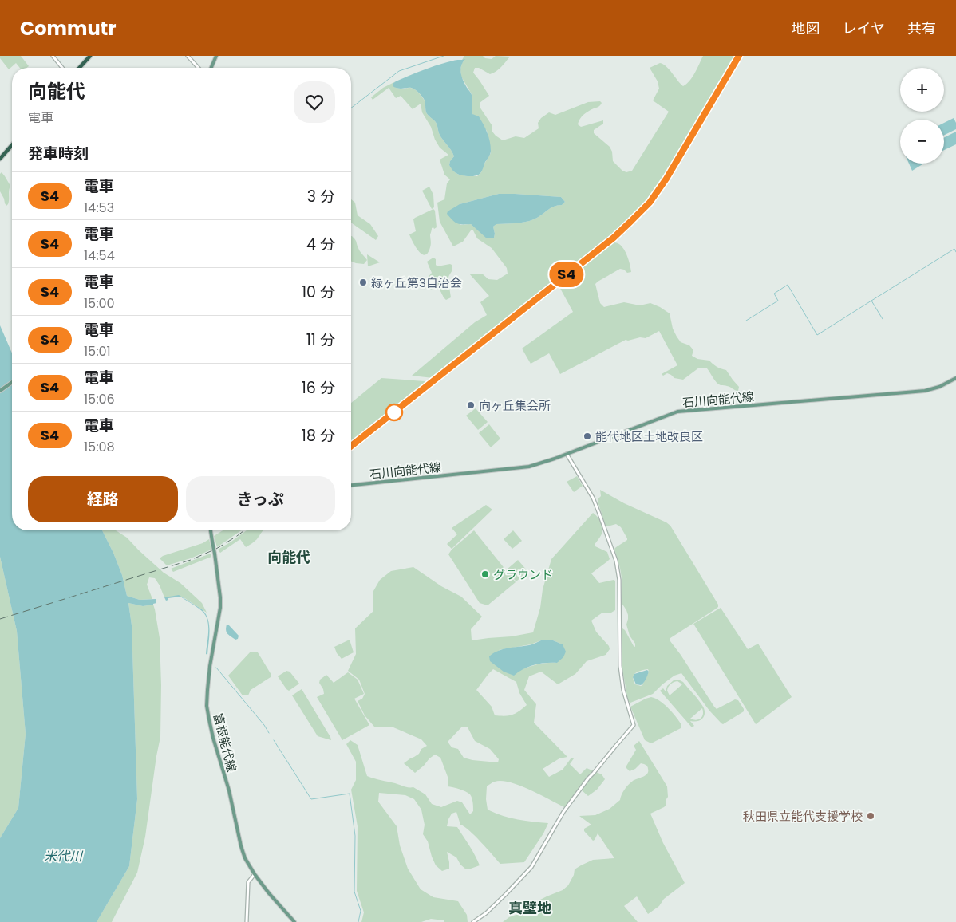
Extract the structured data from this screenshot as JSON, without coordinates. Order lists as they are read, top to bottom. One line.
{"streets":{"main road":["石川向能代線","富根能代線"]},"districts":["向能代","真壁地"],"water":["米代川"],"places":["緑ヶ丘第3自治会","向ヶ丘集会所","能代地区土地改良区","グラウンド","秋田県立能代支援学校"],"page":{"header":"Commutr","nav":["地図","レイヤ","共有"],"on_map":"S4","map_buttons":["+","−"],"heading":[["向能代","電車"],"発車時刻"],"list":[{"mark":"S4","name":"電車","note":"14:53","value":"3 分"},{"mark":"S4","name":"電車","note":"14:54","value":"4 分"},{"mark":"S4","name":"電車","note":"15:00","value":"10 分"},{"mark":"S4","name":"電車","note":"15:01","value":"11 分"},{"mark":"S4","name":"電車","note":"15:06","value":"16 分"},{"mark":"S4","name":"電車","note":"15:08","value":"18 分"}],"buttons":["経路","きっぷ"]}}
